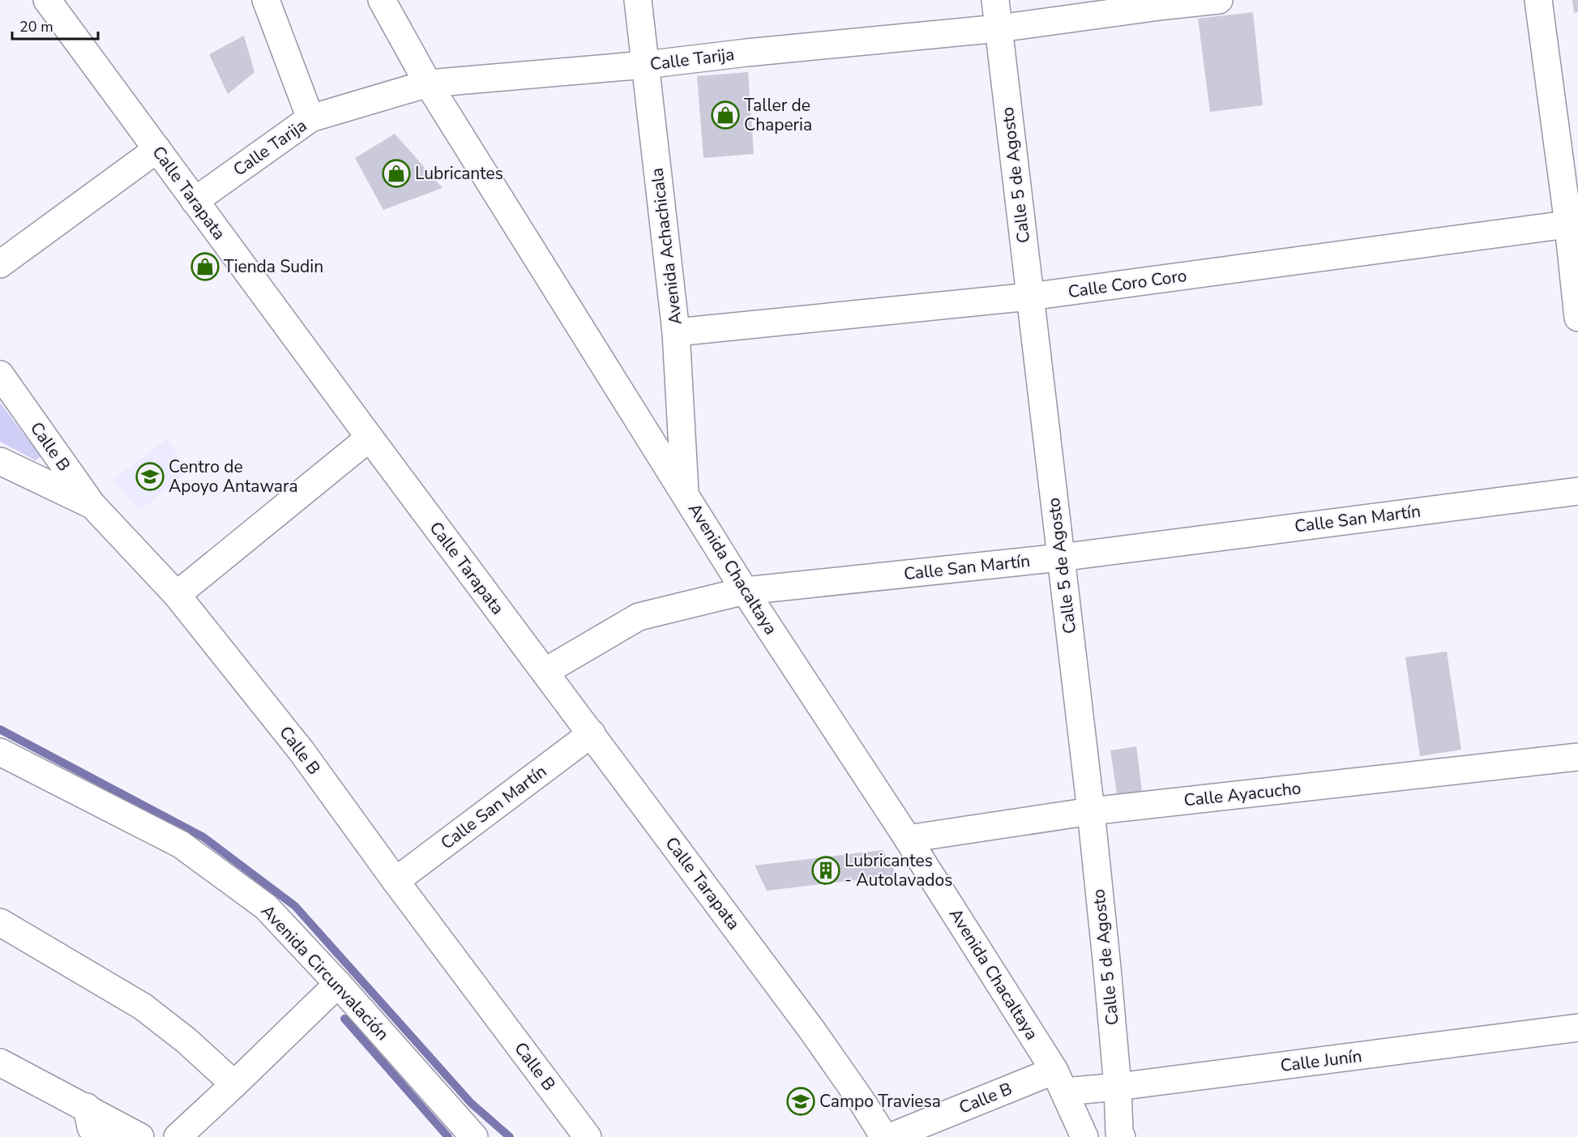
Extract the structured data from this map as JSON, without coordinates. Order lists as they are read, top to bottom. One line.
{"streets":{"street":["Calle Tarija","Calle 5 de Agosto","Calle Tarapata","Avenida Achachicala","Calle Coro Coro","Calle B","Calle San Martín","Avenida Chacaltaya","Calle Ayacucho","Avenida Circunvalación","Calle Junín"]},"crossings":[["Calle Tarija","Calle 5 de Agosto"],["Calle Tarija","Calle Tarapata"],["Calle Tarija","Avenida Achachicala"],["Calle Tarija","Avenida Chacaltaya"],["Calle 5 de Agosto","Calle Coro Coro"],["Calle 5 de Agosto","Calle San Martín"],["Calle 5 de Agosto","Calle Ayacucho"],["Calle 5 de Agosto","Calle Junín"],["Calle Tarapata","Calle San Martín"],["Avenida Achachicala","Calle Coro Coro"],["Avenida Achachicala","Avenida Chacaltaya"],["Calle B","Calle San Martín"],["Calle B","Avenida Chacaltaya"],["Calle B","Calle Junín"],["Calle San Martín","Avenida Chacaltaya"],["Avenida Chacaltaya","Calle Ayacucho"],["Avenida Chacaltaya","Calle Junín"]],"places":{"shop":["Taller de Chaperia","Lubricantes","Tienda Sudin"],"school or university":["Centro de Apoyo Antawara","Campo Traviesa"],"building":["Lubricantes - Autolavados"]},"scale_bar":"20 m"}
